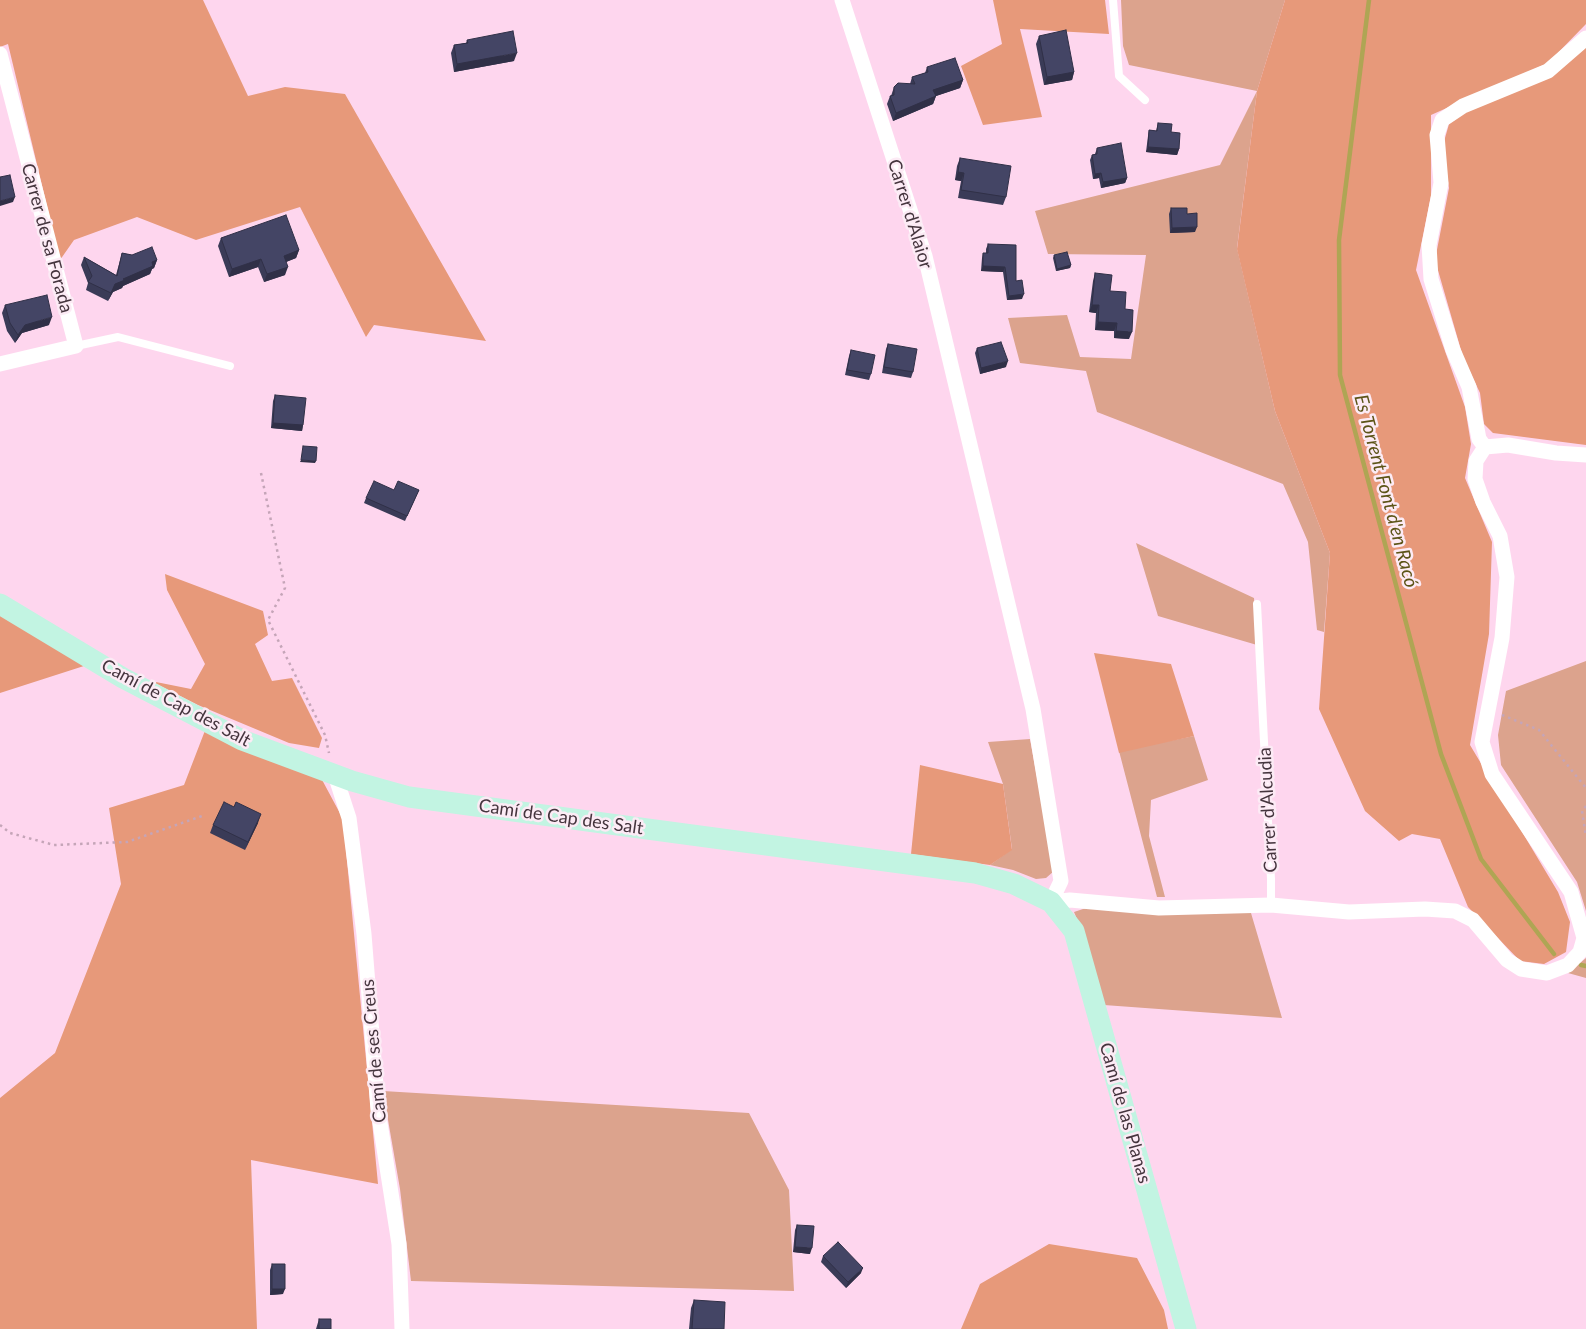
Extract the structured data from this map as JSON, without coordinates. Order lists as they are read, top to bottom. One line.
{"streets":{"street":["Carrer d'Alaior","Carrer de sa Forada","Camí de Cap des Salt","Camí de ses Creus","Camí de las Planas"],"lane":["Carrer d'Alcudia"]},"crossings":[["Carrer d'Alaior","Camí de Cap des Salt"],["Carrer d'Alaior","Camí de las Planas"],["Camí de Cap des Salt","Carrer d'Alcudia"],["Camí de Cap des Salt","Camí de ses Creus"],["Camí de Cap des Salt","Camí de las Planas"]],"water":["Es Torrent Font d'en Racó"]}
